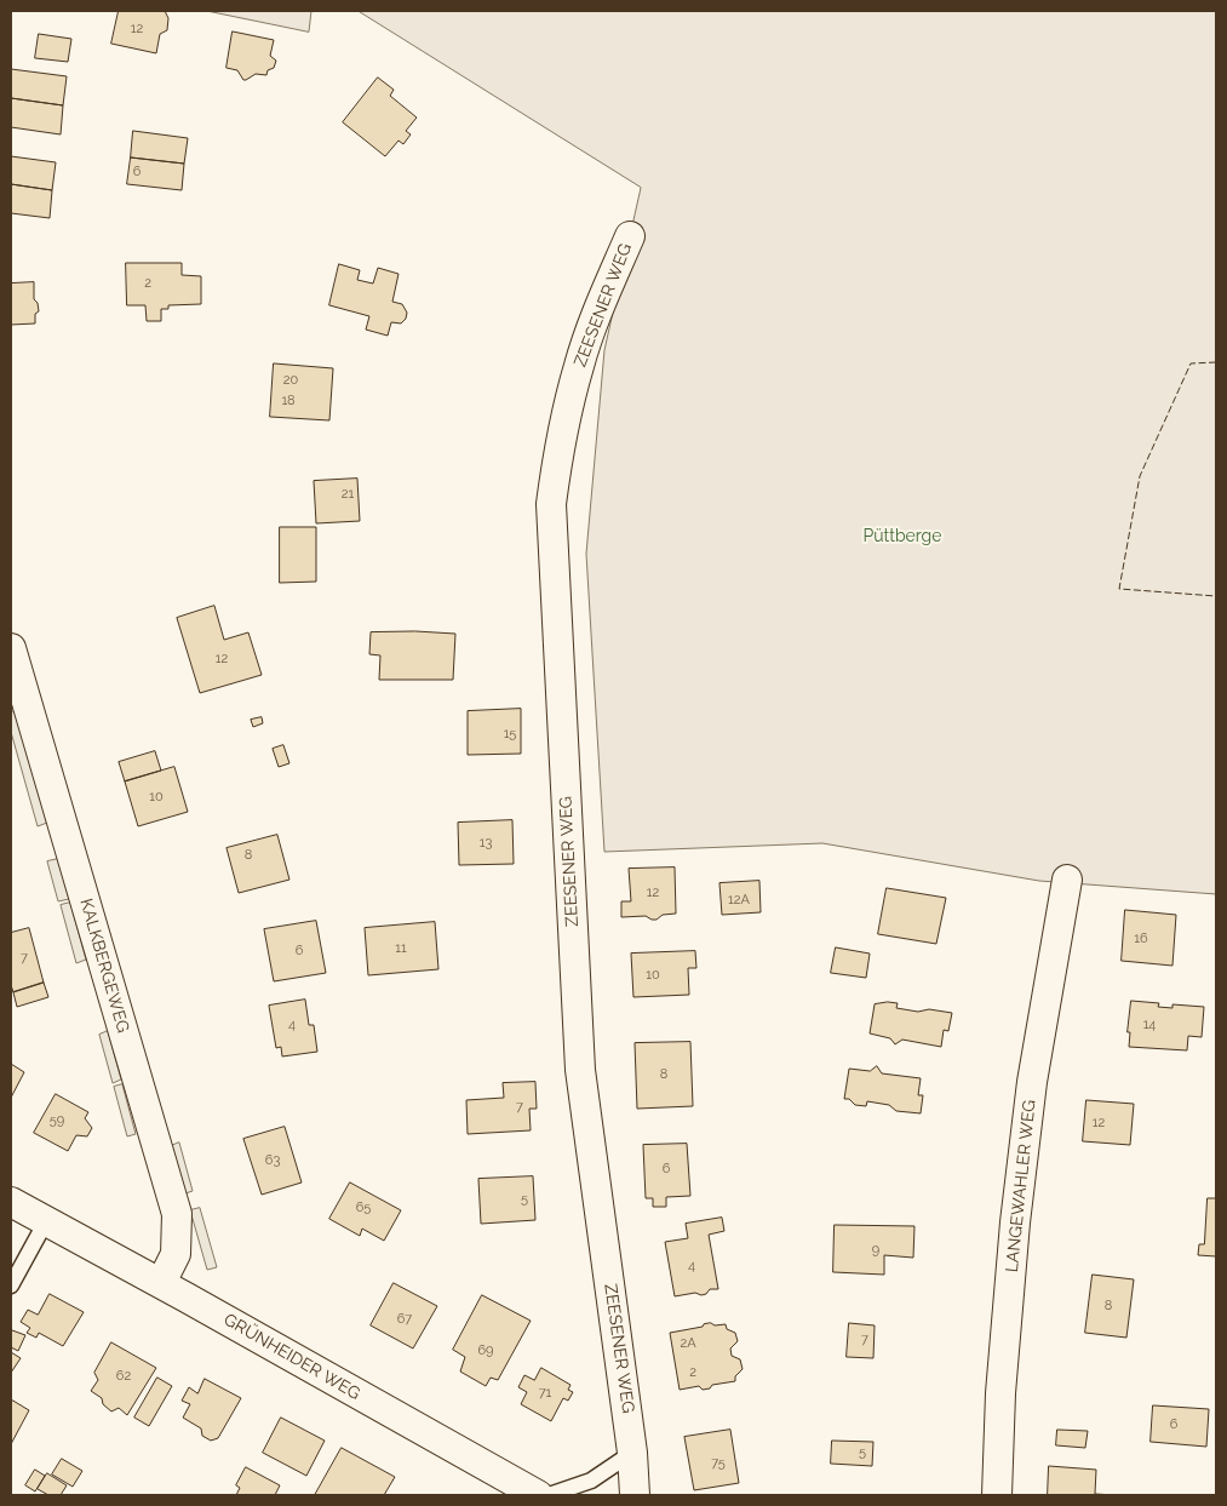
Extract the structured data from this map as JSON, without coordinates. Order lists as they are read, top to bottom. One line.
{"streets":{"street":["ZEESENER WEG","KALKBERGEWEG","LANGEWAHLER WEG","GRÜNHEIDER WEG"]},"crossings":[["KALKBERGEWEG","GRÜNHEIDER WEG"]],"parks":["Püttberge"],"house_numbers":["12","6","2","20","18","21","12","15","10","13","8","12","12A","16","11","6","7","10","4","14","8","7","59","12","63","6","5","65","9","4","8","67","7","2A","69","2","62","71","6","5","75"]}
